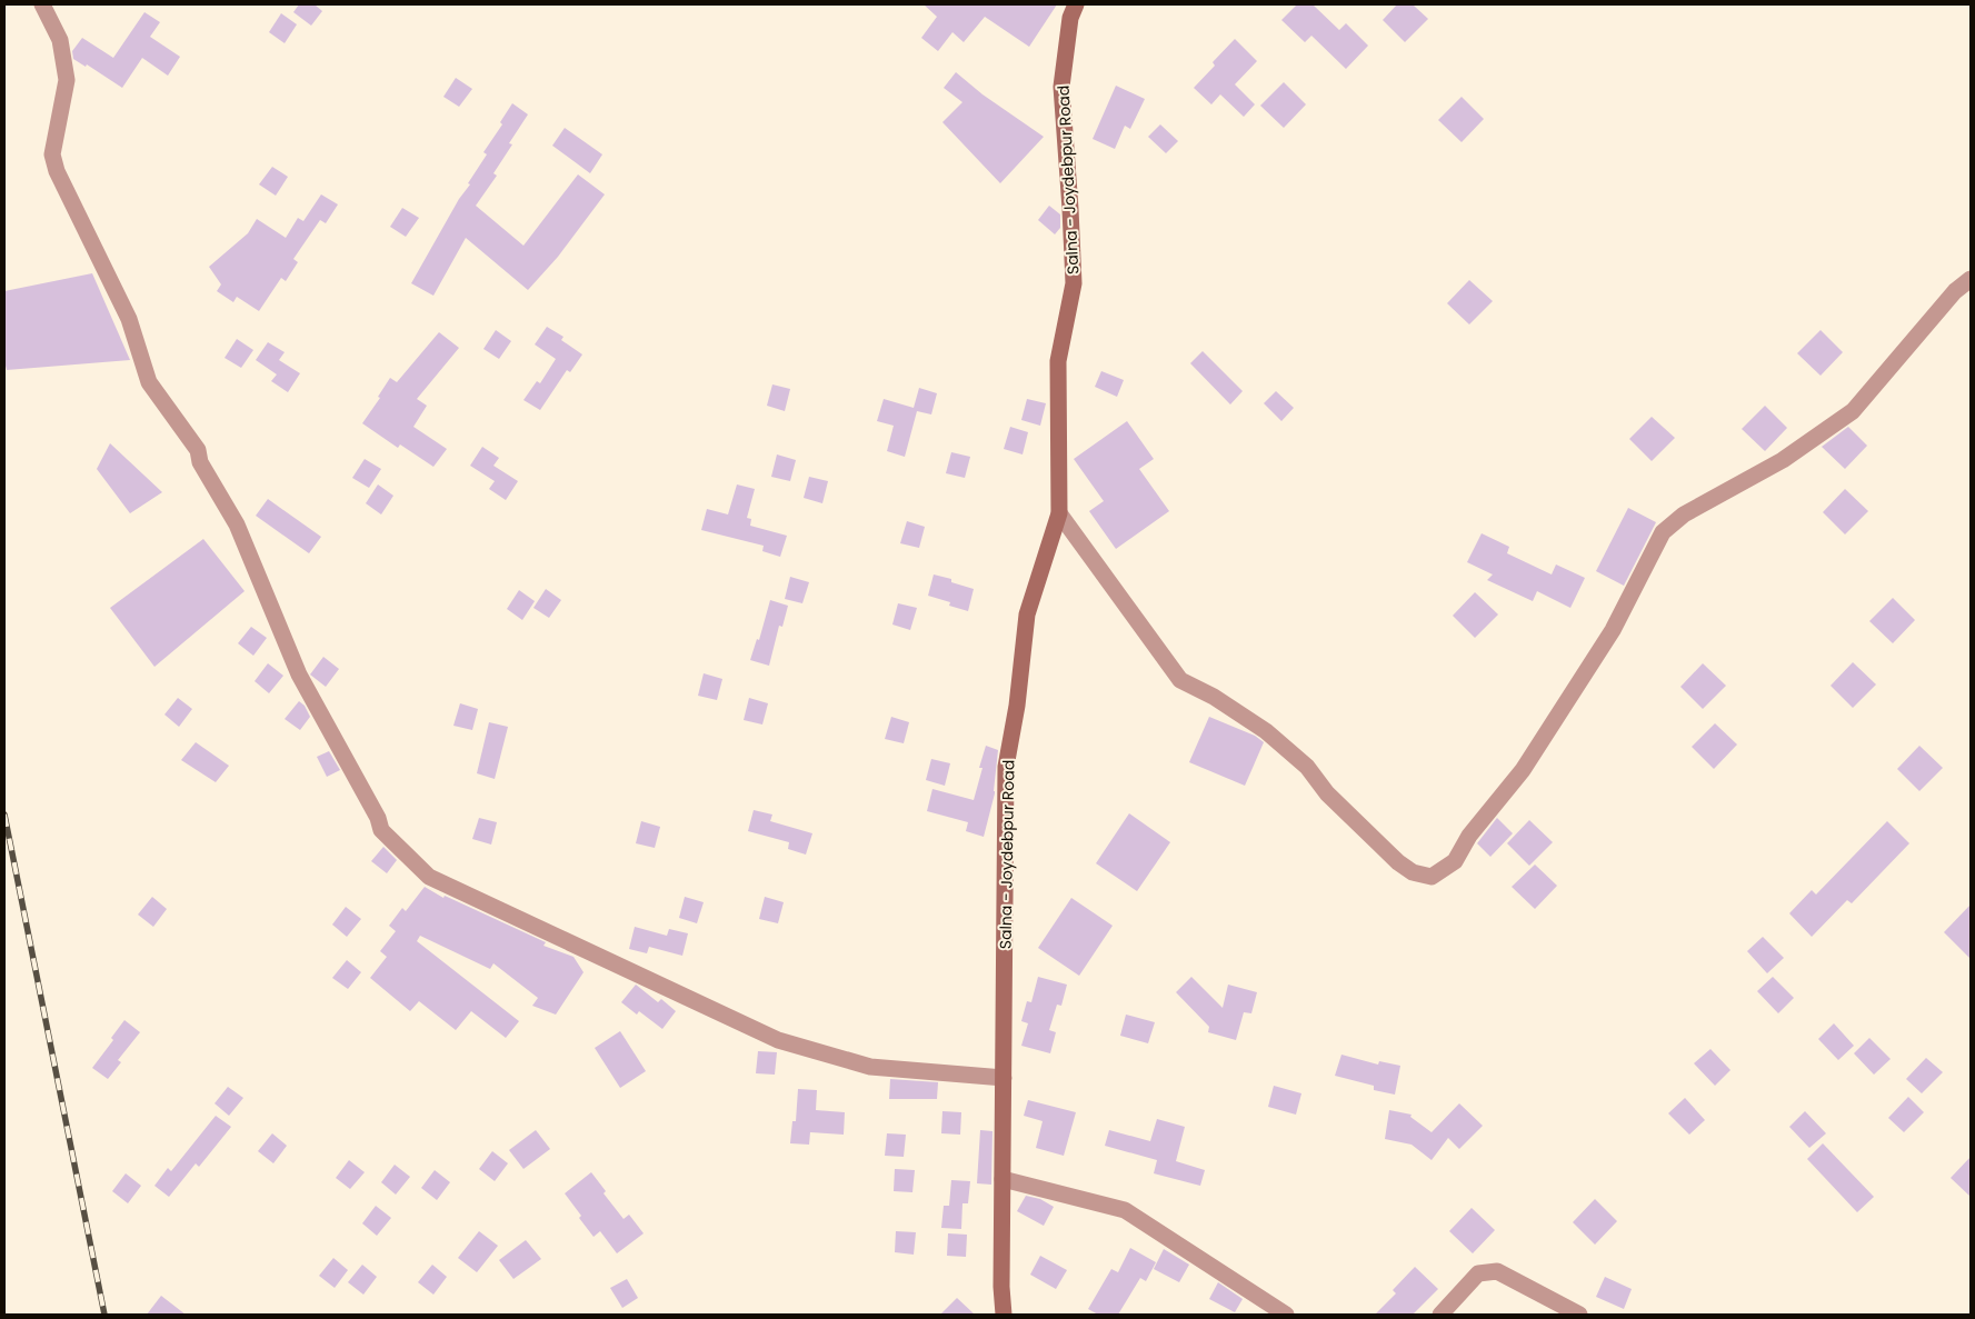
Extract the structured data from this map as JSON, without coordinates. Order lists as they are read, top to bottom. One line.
{"streets":{"main road":["Salna - Joydebpur Road"]}}
